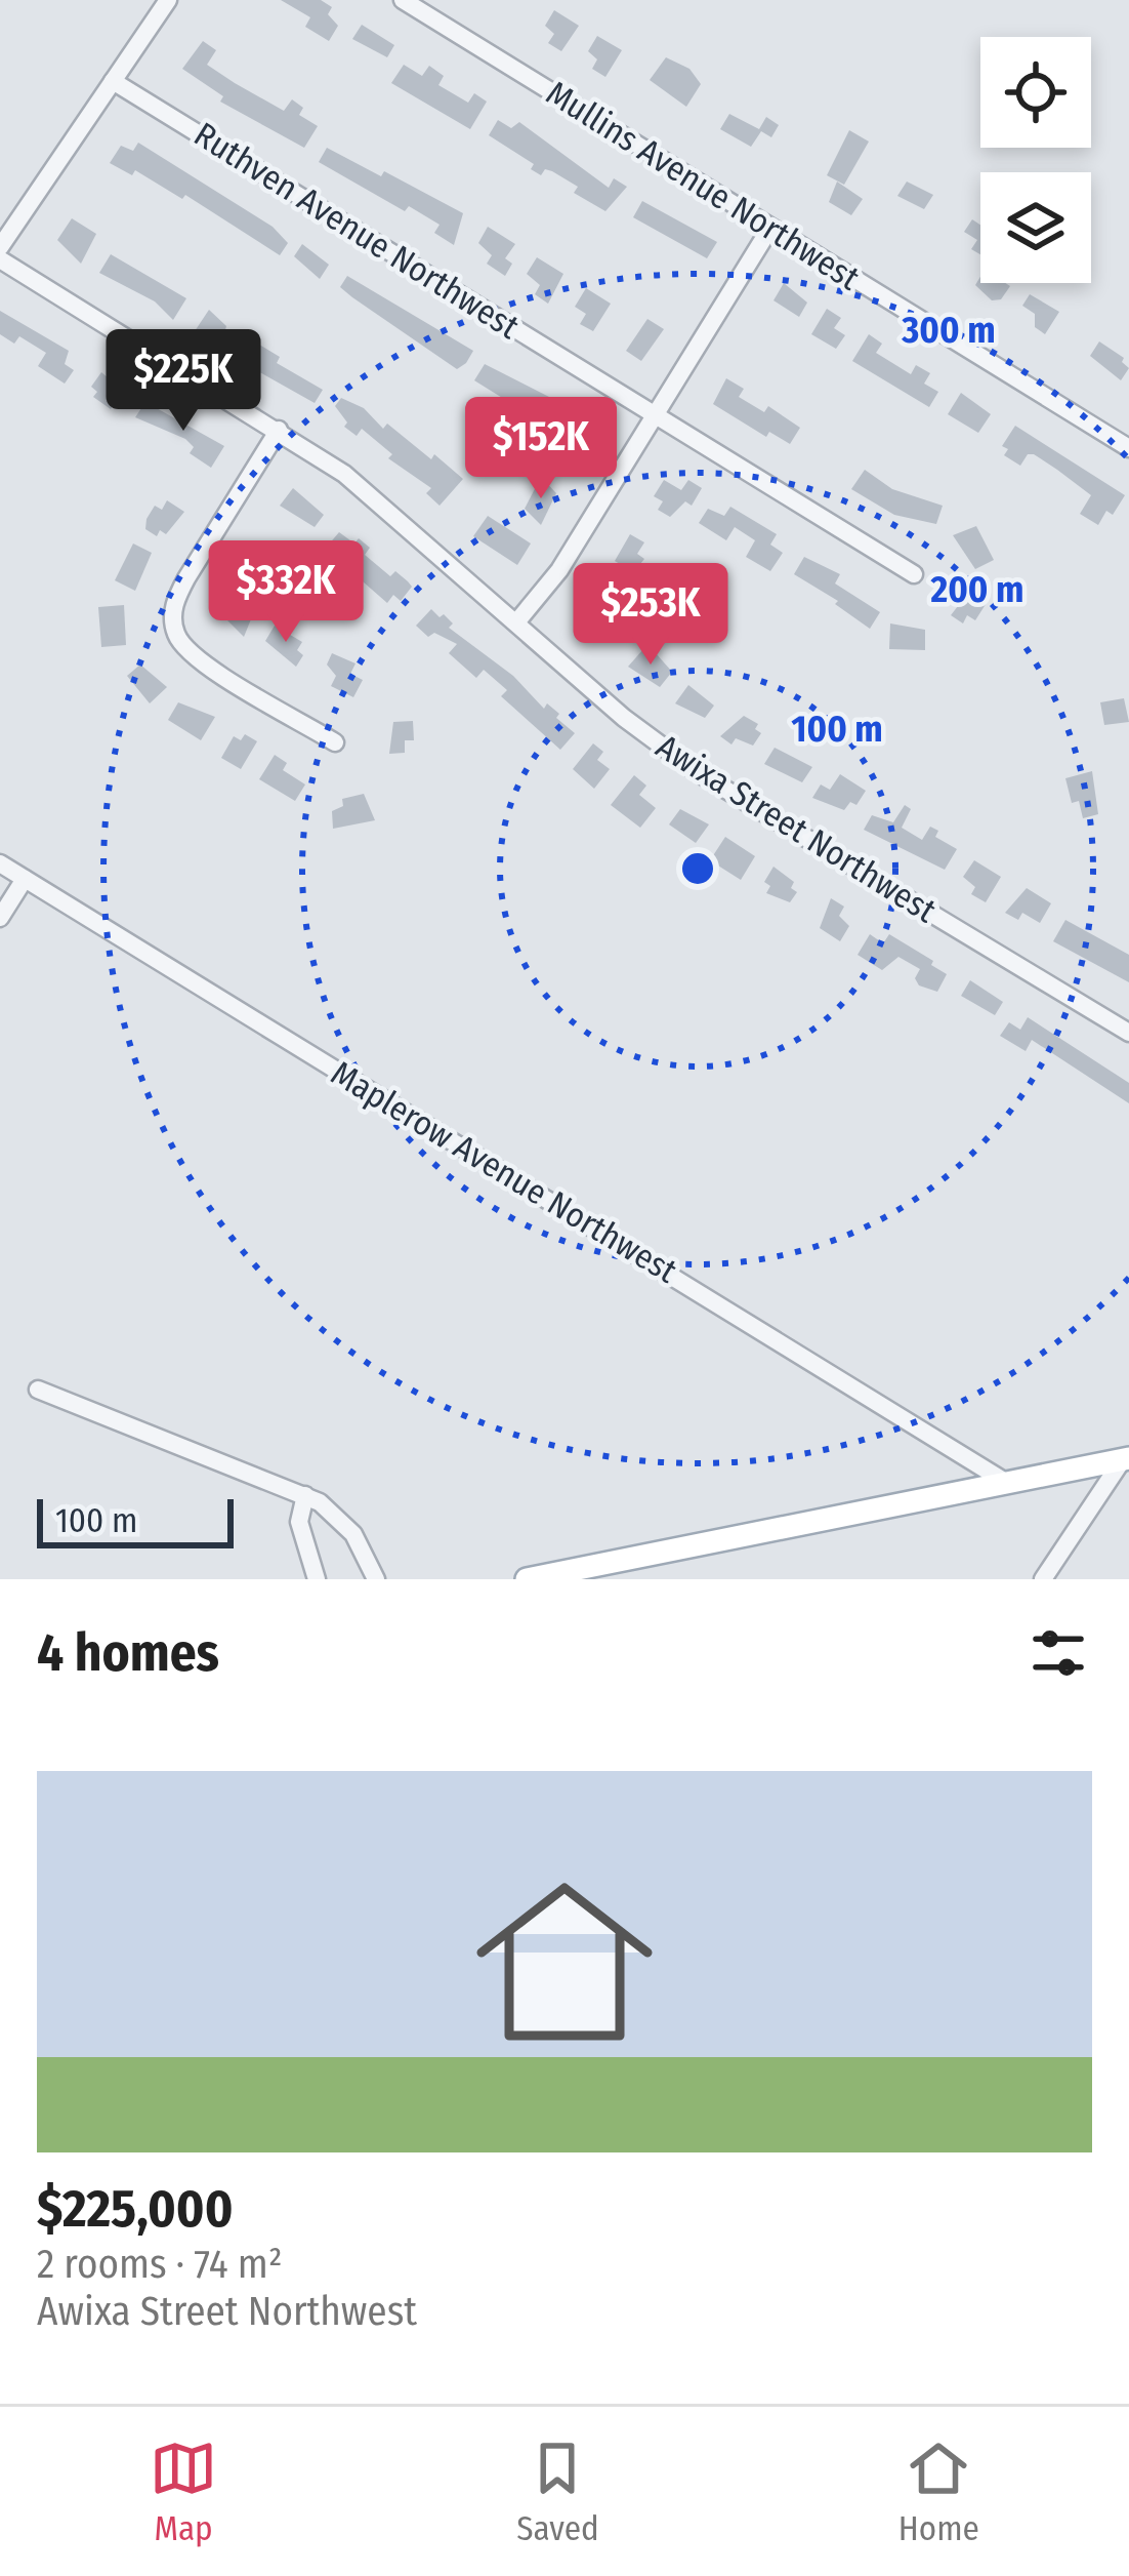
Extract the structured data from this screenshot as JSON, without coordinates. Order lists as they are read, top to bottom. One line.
{"streets":{"street":["Mullins Avenue Northwest","Ruthven Avenue Northwest","Awixa Street Northwest","Maplerow Avenue Northwest"]},"scale_bar":"100 m","page":{"price":["$225K","$152K","$332K","$253K"],"scale":"100 m","heading":"4 homes","list":[{"name":"$225,000","note":"2 rooms · 74 m² · Awixa Street Northwest"}],"tabs":["Map","Saved","Home"]},"rings":["300 m","200 m","100 m"]}
